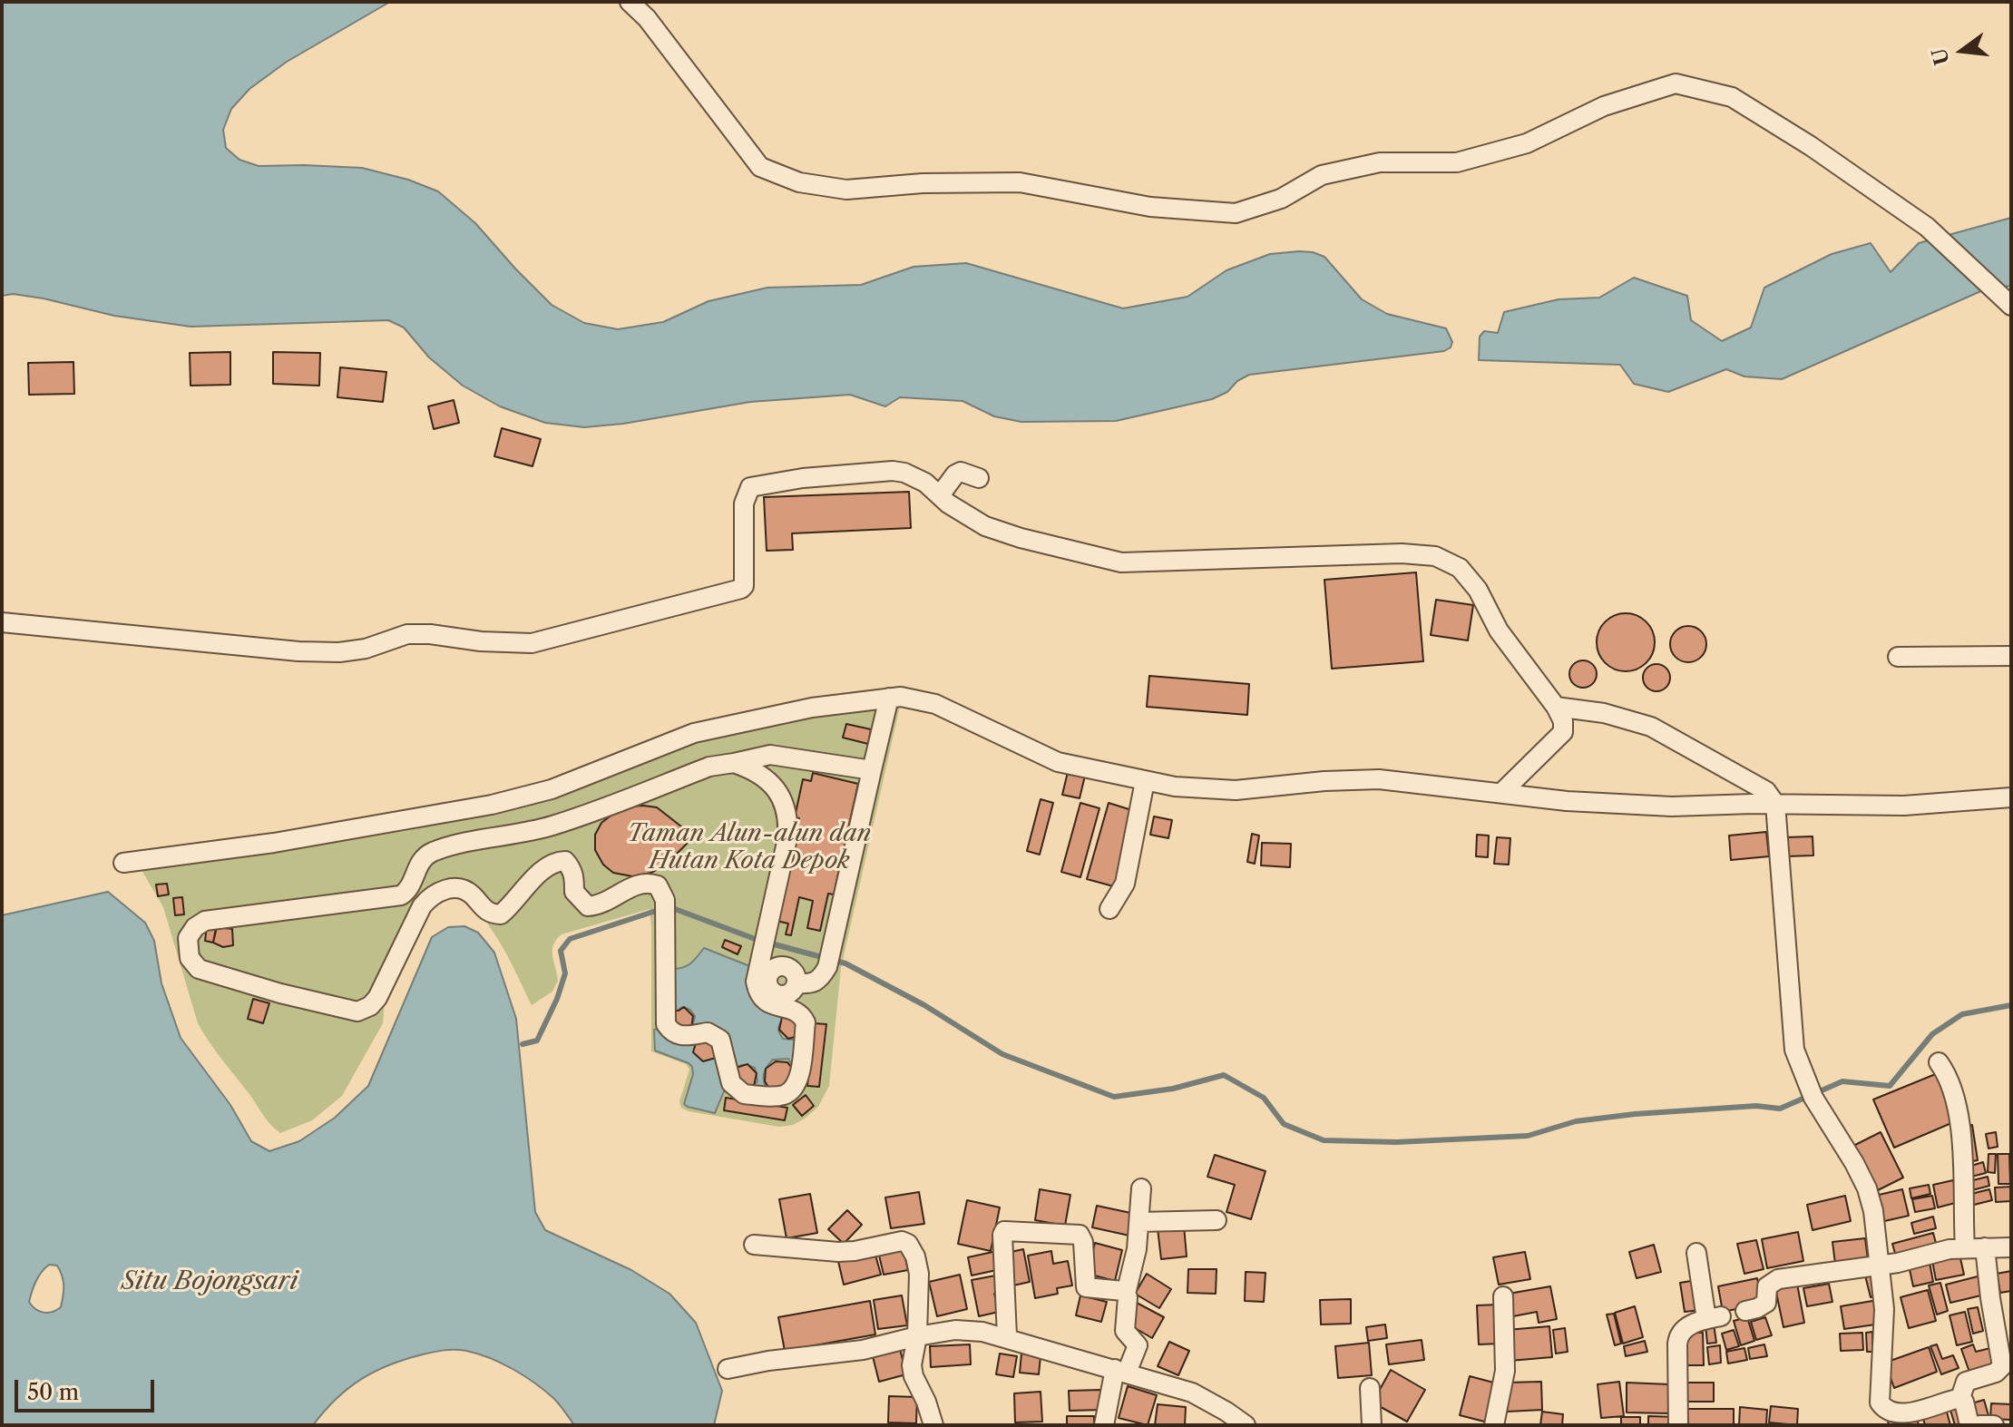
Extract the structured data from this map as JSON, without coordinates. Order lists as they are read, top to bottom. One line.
{"water":["Situ Bojongsari"],"parks":["Taman Alun-alun dan Hutan Kota Depok"],"scale_bar":"50 m","north":"left"}
